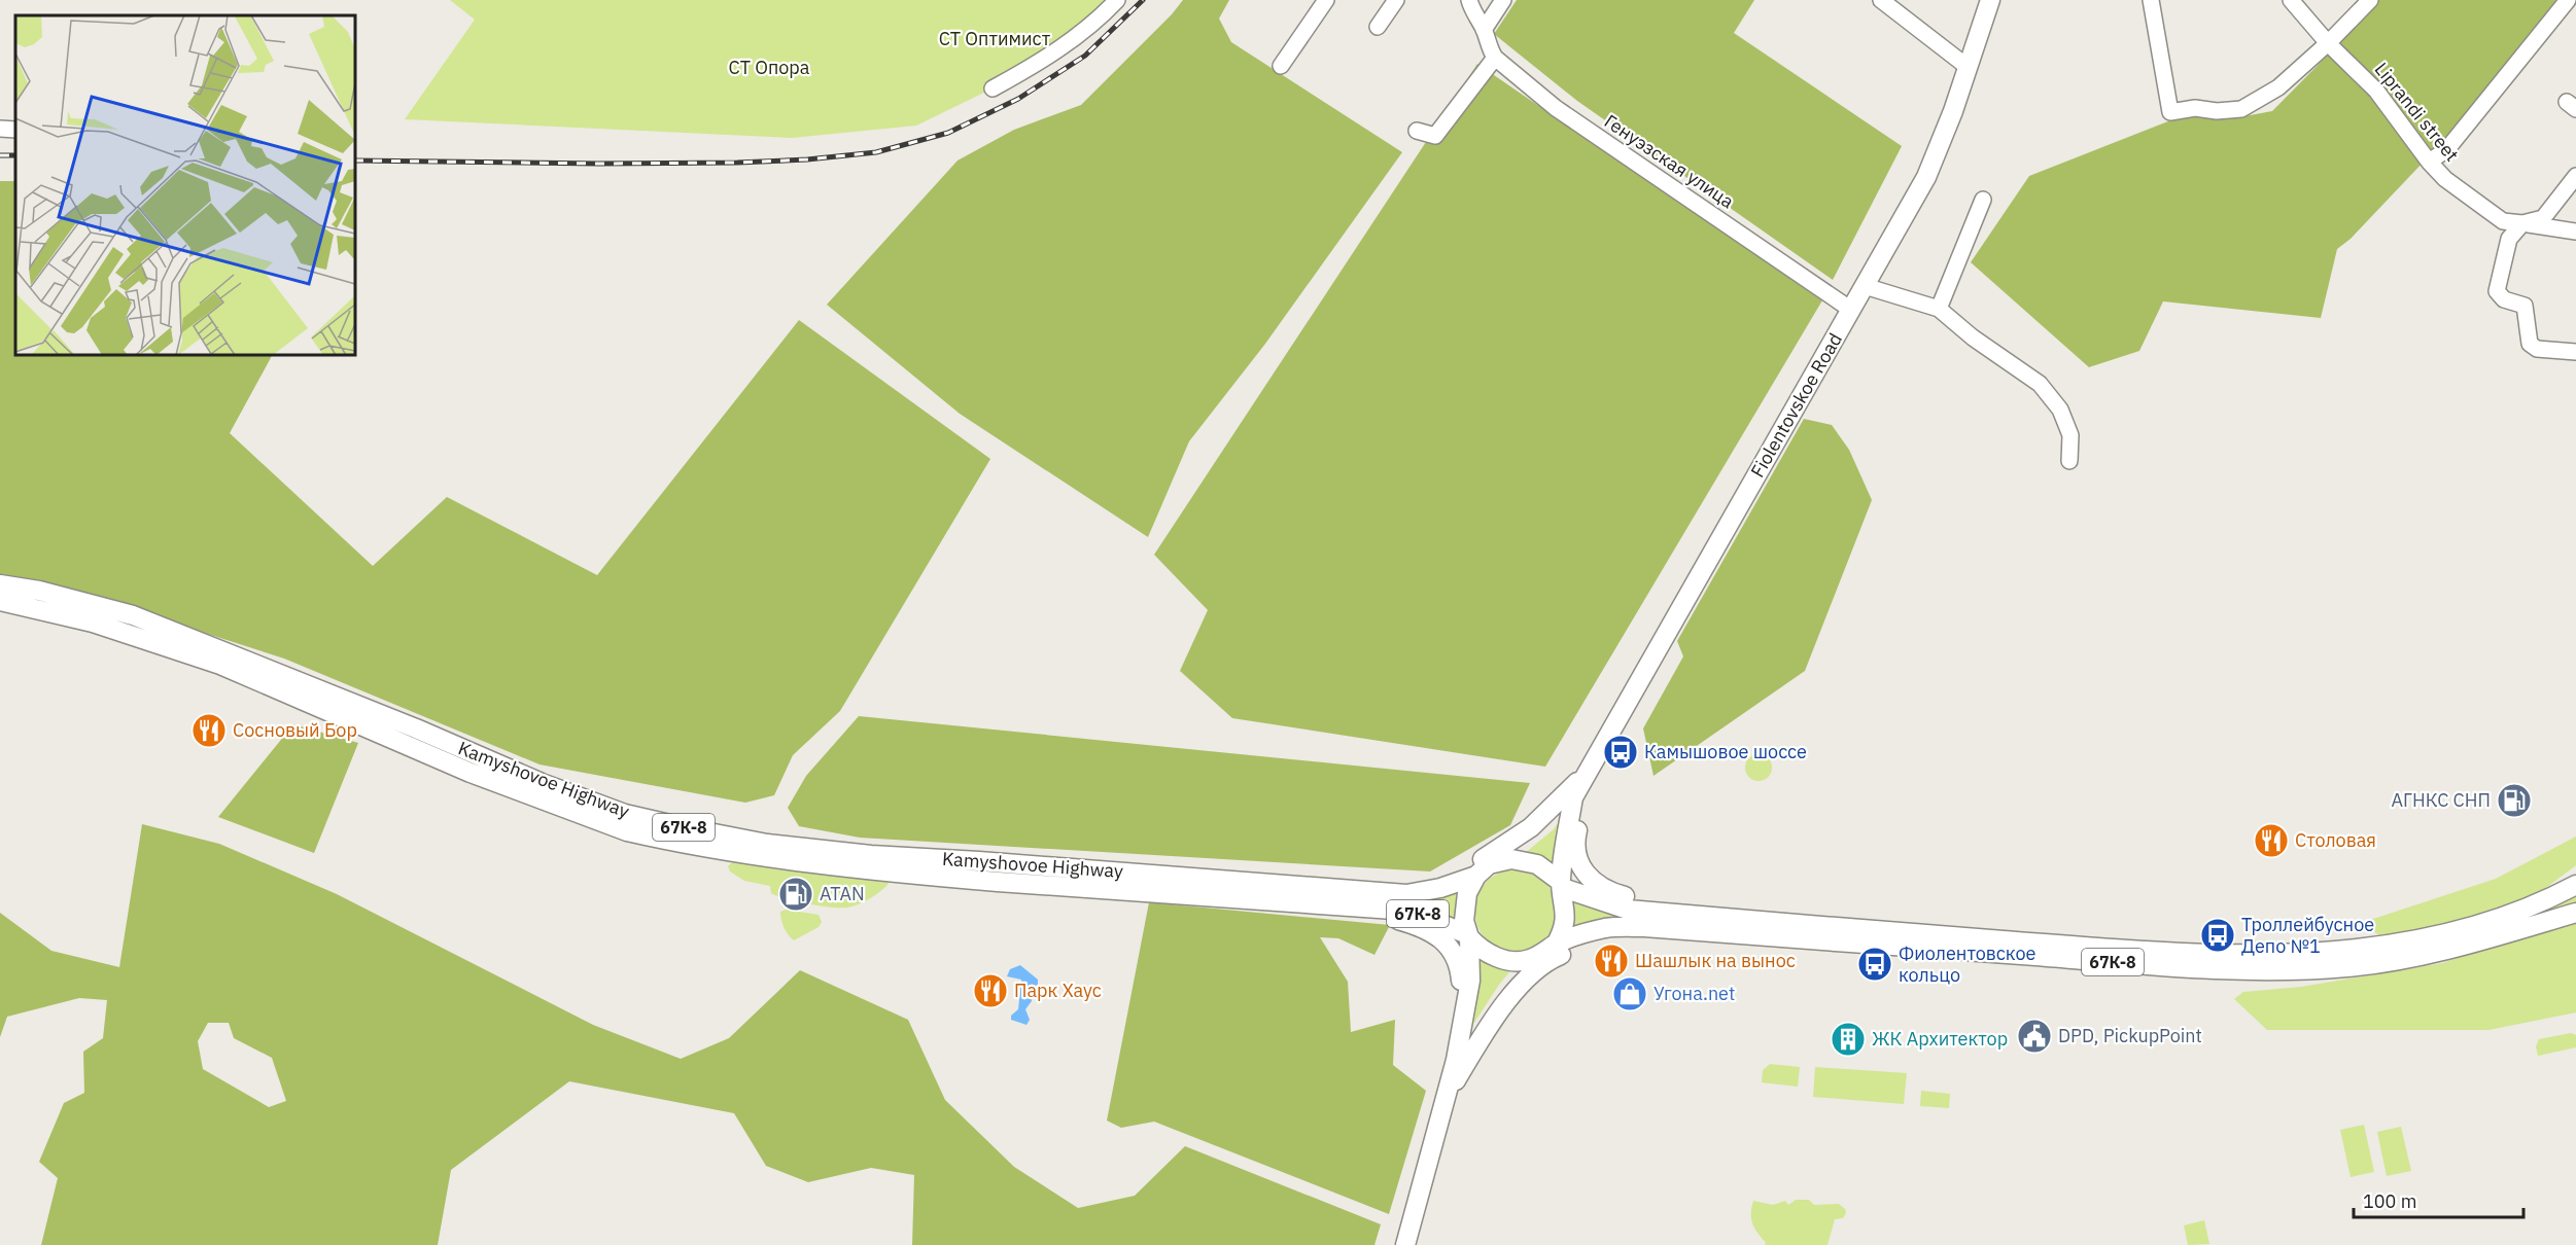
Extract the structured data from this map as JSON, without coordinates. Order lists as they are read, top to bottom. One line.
{"streets":{"main road":["Fiolentovskoe Road","Kamyshovoe Highway","67К-8"],"street":["Liprandi street","Генуэзская улица"]},"crossings":[["Генуэзская улица","Fiolentovskoe Road"],["Fiolentovskoe Road","Kamyshovoe Highway"],["Fiolentovskoe Road","67К-8"],["Kamyshovoe Highway","67К-8"]],"parks":["СТ Оптимист","СТ Опора"],"places":{"restaurant":["Сосновый Бор","Столовая","Шашлык на вынос","Парк Хаус"],"bus stop":["Камышовое шоссе","Троллейбусное Депо №1","Фиолентовское кольцо"],"fuel station":["АГНКС СНП","ATAN"],"shop":["Угона.net"],"public building":["DPD, PickupPoint"],"building":["ЖК Архитектор"]},"scale_bar":"100 m"}
